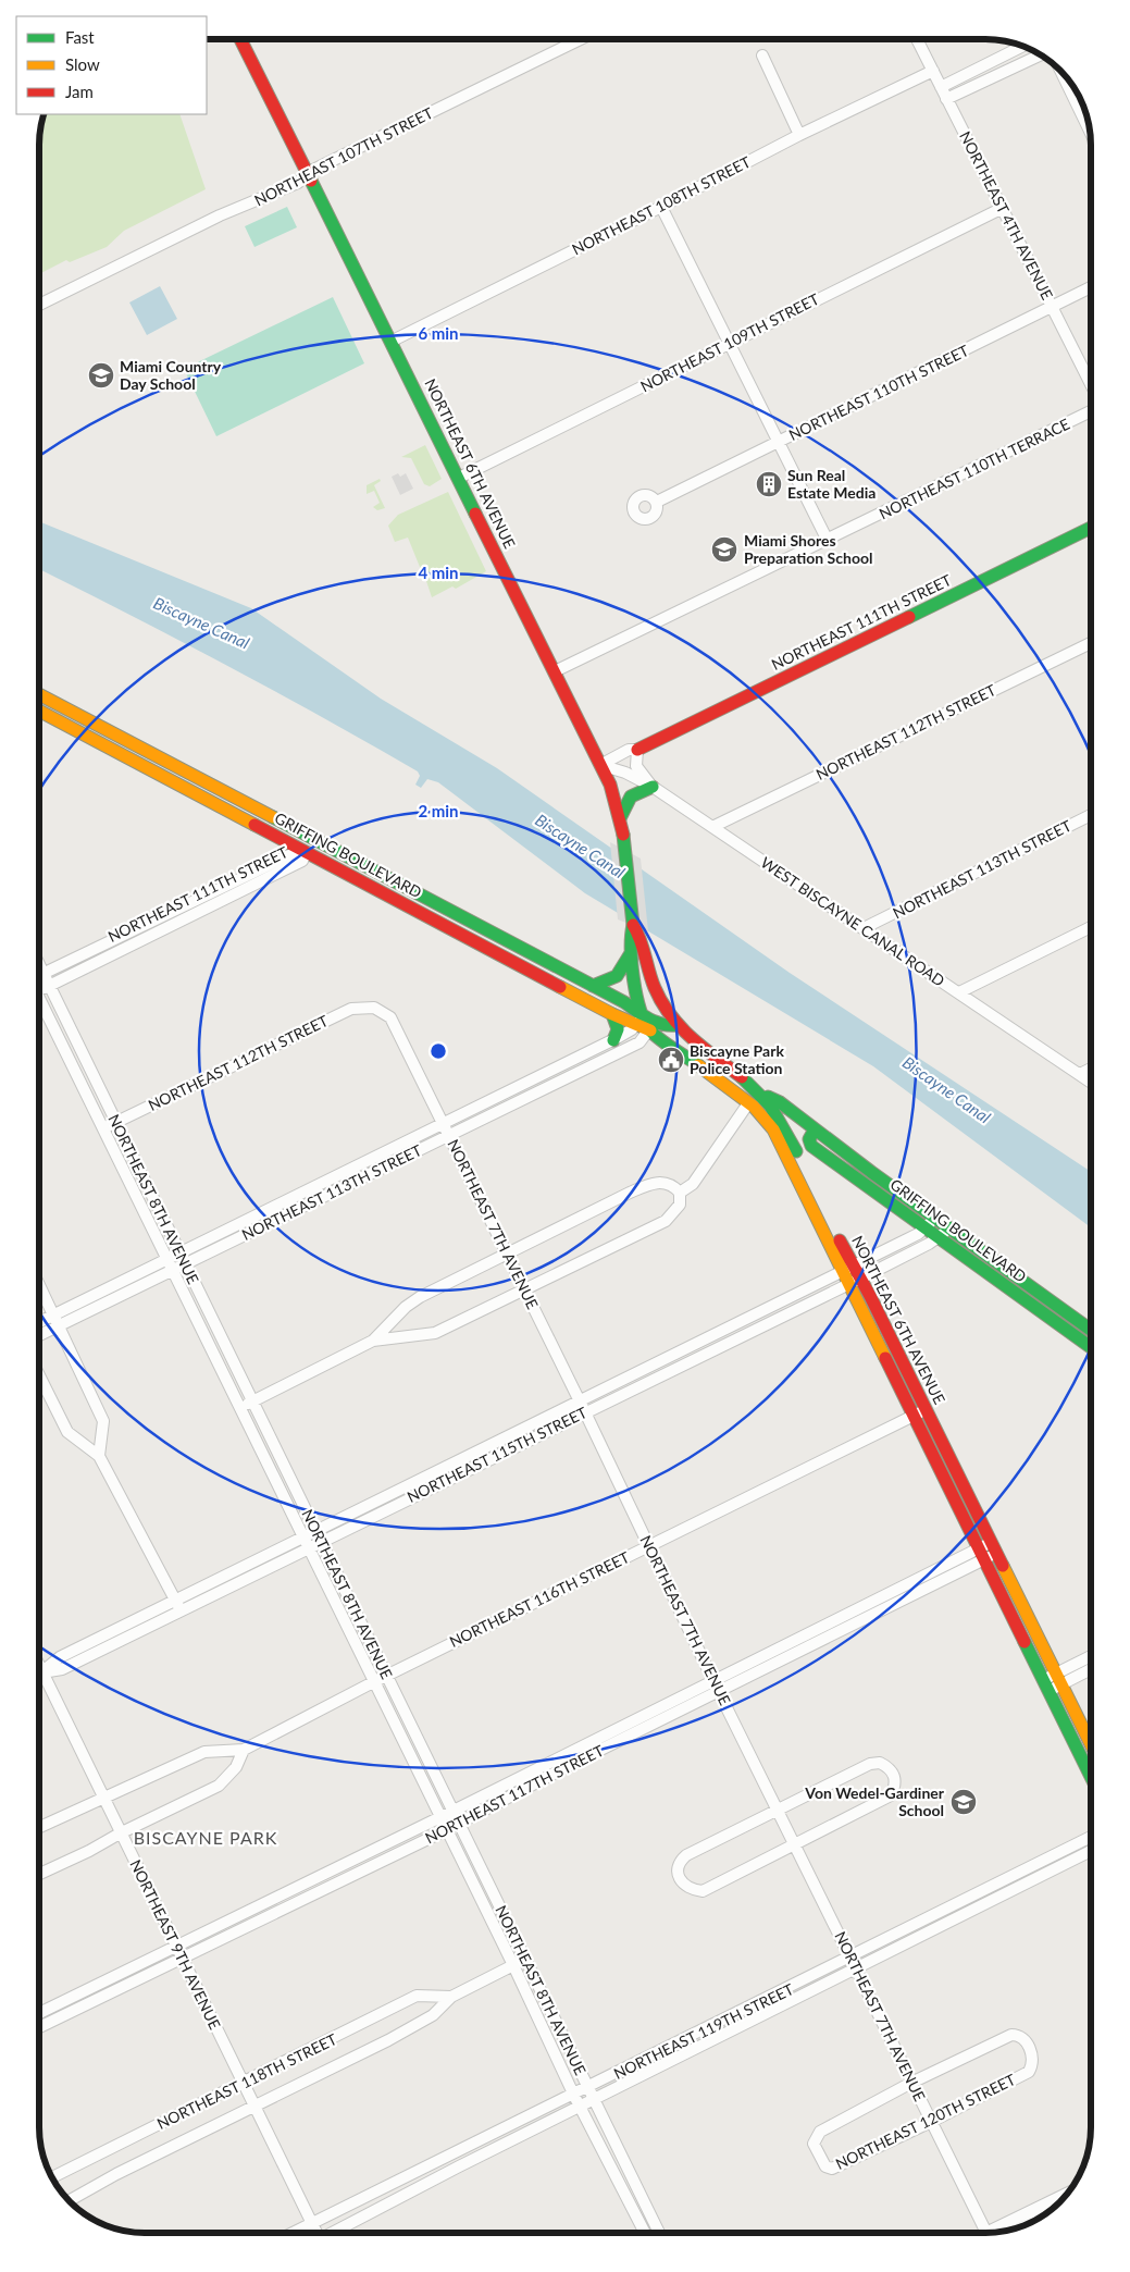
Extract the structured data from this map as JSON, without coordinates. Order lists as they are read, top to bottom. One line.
{"streets":{"main road":["NORTHEAST 6TH AVENUE","NORTHEAST 111TH STREET","GRIFFING BOULEVARD"],"street":["NORTHEAST 107TH STREET","NORTHEAST 108TH STREET","NORTHEAST 4TH AVENUE","NORTHEAST 109TH STREET","NORTHEAST 110TH STREET","NORTHEAST 110TH TERRACE","NORTHEAST 112TH STREET","NORTHEAST 113TH STREET","WEST BISCAYNE CANAL ROAD","NORTHEAST 8TH AVENUE","NORTHEAST 7TH AVENUE","NORTHEAST 115TH STREET","NORTHEAST 116TH STREET","NORTHEAST 117TH STREET","NORTHEAST 9TH AVENUE","NORTHEAST 119TH STREET","NORTHEAST 118TH STREET","NORTHEAST 120TH STREET"]},"crossings":[["NORTHEAST 107TH STREET","NORTHEAST 6TH AVENUE"],["NORTHEAST 108TH STREET","NORTHEAST 4TH AVENUE"],["NORTHEAST 108TH STREET","NORTHEAST 6TH AVENUE"],["NORTHEAST 4TH AVENUE","NORTHEAST 109TH STREET"],["NORTHEAST 4TH AVENUE","NORTHEAST 110TH STREET"],["NORTHEAST 109TH STREET","NORTHEAST 6TH AVENUE"],["NORTHEAST 6TH AVENUE","NORTHEAST 110TH TERRACE"],["NORTHEAST 6TH AVENUE","GRIFFING BOULEVARD"],["NORTHEAST 6TH AVENUE","NORTHEAST 113TH STREET"],["NORTHEAST 6TH AVENUE","WEST BISCAYNE CANAL ROAD"],["NORTHEAST 6TH AVENUE","NORTHEAST 115TH STREET"],["NORTHEAST 6TH AVENUE","NORTHEAST 116TH STREET"],["NORTHEAST 6TH AVENUE","NORTHEAST 117TH STREET"],["NORTHEAST 111TH STREET","GRIFFING BOULEVARD"],["NORTHEAST 111TH STREET","NORTHEAST 8TH AVENUE"],["NORTHEAST 112TH STREET","WEST BISCAYNE CANAL ROAD"],["NORTHEAST 112TH STREET","NORTHEAST 8TH AVENUE"],["NORTHEAST 112TH STREET","NORTHEAST 7TH AVENUE"],["GRIFFING BOULEVARD","NORTHEAST 113TH STREET"],["GRIFFING BOULEVARD","NORTHEAST 115TH STREET"],["NORTHEAST 113TH STREET","WEST BISCAYNE CANAL ROAD"],["NORTHEAST 113TH STREET","NORTHEAST 8TH AVENUE"],["NORTHEAST 113TH STREET","NORTHEAST 7TH AVENUE"],["NORTHEAST 8TH AVENUE","NORTHEAST 115TH STREET"],["NORTHEAST 8TH AVENUE","NORTHEAST 116TH STREET"],["NORTHEAST 8TH AVENUE","NORTHEAST 117TH STREET"],["NORTHEAST 8TH AVENUE","NORTHEAST 119TH STREET"],["NORTHEAST 8TH AVENUE","NORTHEAST 118TH STREET"],["NORTHEAST 7TH AVENUE","NORTHEAST 115TH STREET"],["NORTHEAST 7TH AVENUE","NORTHEAST 116TH STREET"],["NORTHEAST 7TH AVENUE","NORTHEAST 117TH STREET"],["NORTHEAST 7TH AVENUE","NORTHEAST 119TH STREET"],["NORTHEAST 7TH AVENUE","NORTHEAST 120TH STREET"],["NORTHEAST 115TH STREET","NORTHEAST 9TH AVENUE"],["NORTHEAST 116TH STREET","NORTHEAST 9TH AVENUE"],["NORTHEAST 117TH STREET","NORTHEAST 9TH AVENUE"],["NORTHEAST 9TH AVENUE","NORTHEAST 119TH STREET"],["NORTHEAST 9TH AVENUE","NORTHEAST 118TH STREET"]],"districts":["BISCAYNE PARK"],"water":["Biscayne Canal"],"places":{"school or university":["Miami Country Day School","Miami Shores Preparation School","Von Wedel-Gardiner School"],"building":["Sun Real Estate Media"],"public building":["Biscayne Park Police Station"]},"legend":["Fast","Slow","Jam"],"rings":["6 min","4 min","2 min"]}
